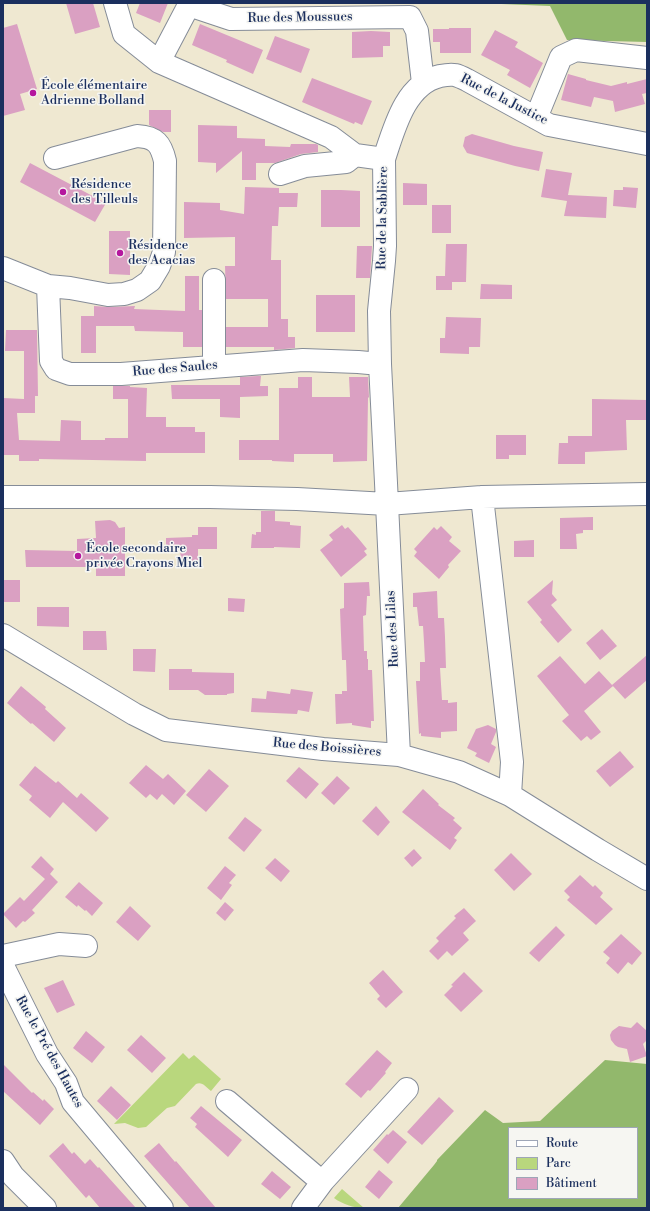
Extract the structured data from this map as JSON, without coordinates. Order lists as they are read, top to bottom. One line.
{"streets":{"street":["Rue des Moussues","Rue de la Justice","Rue de la Sablière","Rue des Saules","Rue des Lilas","Rue des Boissières","Rue le Pré des Hautes"]},"crossings":[["Rue des Moussues","Rue de la Justice"],["Rue de la Justice","Rue de la Sablière"],["Rue de la Sablière","Rue des Saules"],["Rue de la Sablière","Rue des Lilas"],["Rue des Lilas","Rue des Boissières"]],"places":["École élémentaire Adrienne Bolland","Résidence des Tilleuls","Résidence des Acacias","École secondaire privée Crayons Miel"],"legend":["Route","Parc","Bâtiment"]}
